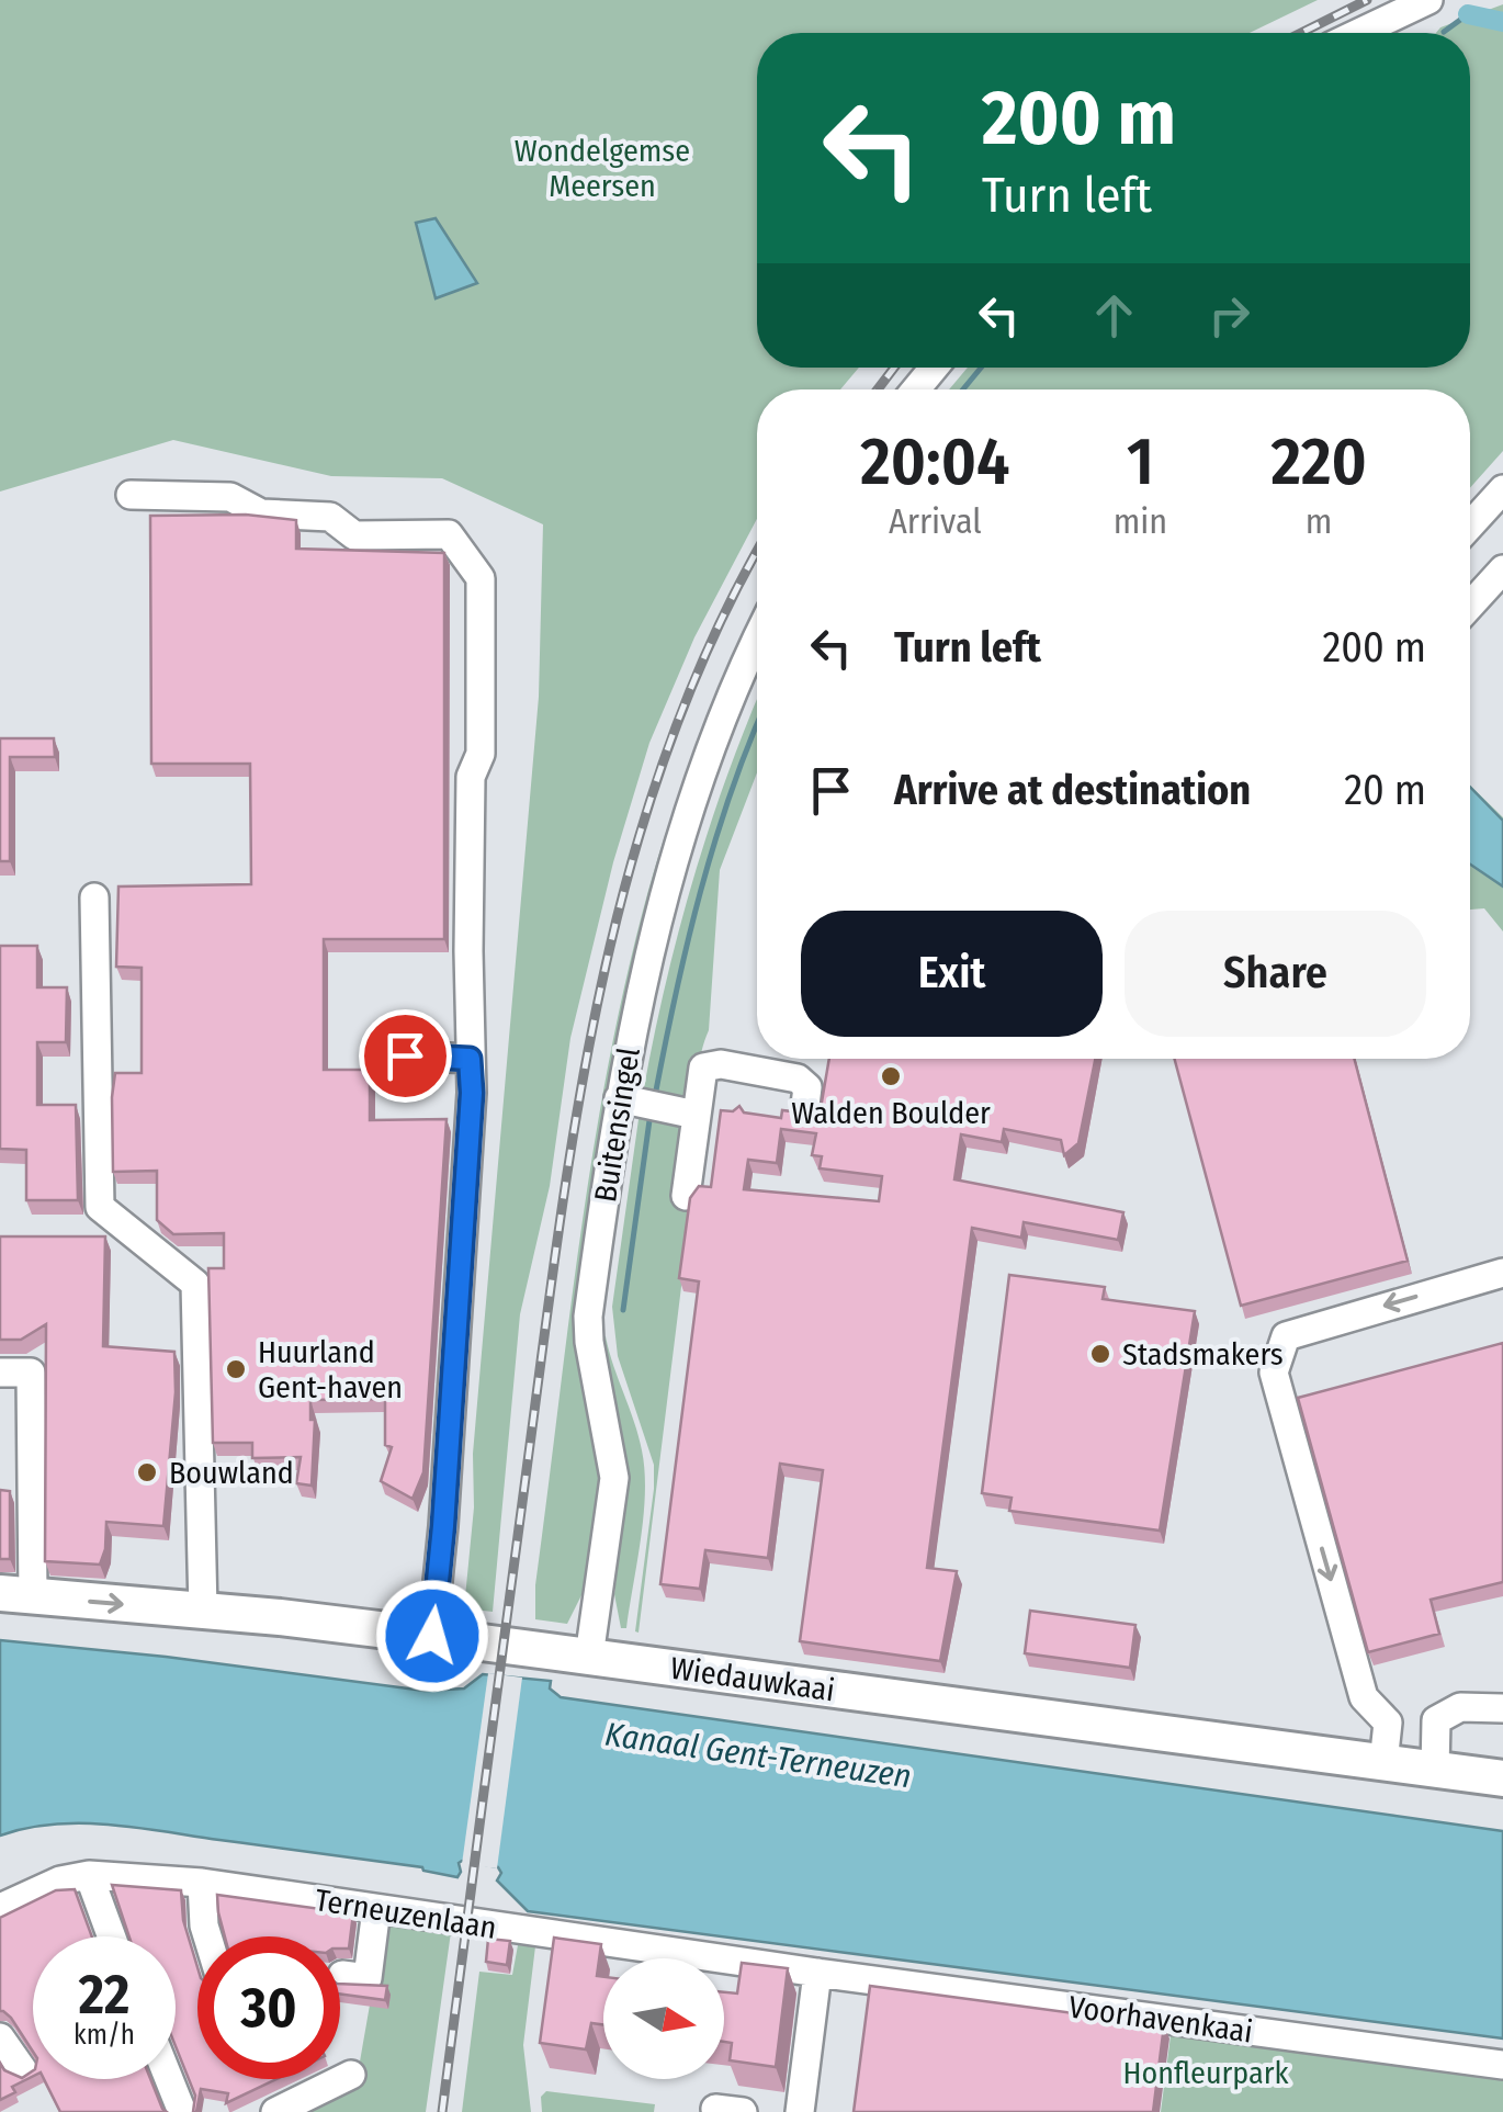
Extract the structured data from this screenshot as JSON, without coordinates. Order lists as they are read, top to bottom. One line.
{"streets":{"main road":["Wiedauwkaai"],"street":["Buitensingel","Terneuzenlaan","Voorhavenkaai"]},"crossings":[["Buitensingel","Wiedauwkaai"],["Terneuzenlaan","Voorhavenkaai"]],"water":["Kanaal Gent-Terneuzen"],"parks":["Wondelgemse Meersen","Honfleurpark"],"places":["Walden Boulder","Stadsmakers","Huurland Gent-haven","Bouwland"],"north":"right","page":{"turn":["200 m","Turn left"],"eta":["20:04","Arrival","1","min","220","m"],"list":[{"name":"Turn left","value":"200 m"},{"name":"Arrive at destination","value":"20 m"}],"buttons":["Exit","Share"],"speed":"22 km/h","limit":"30"}}
